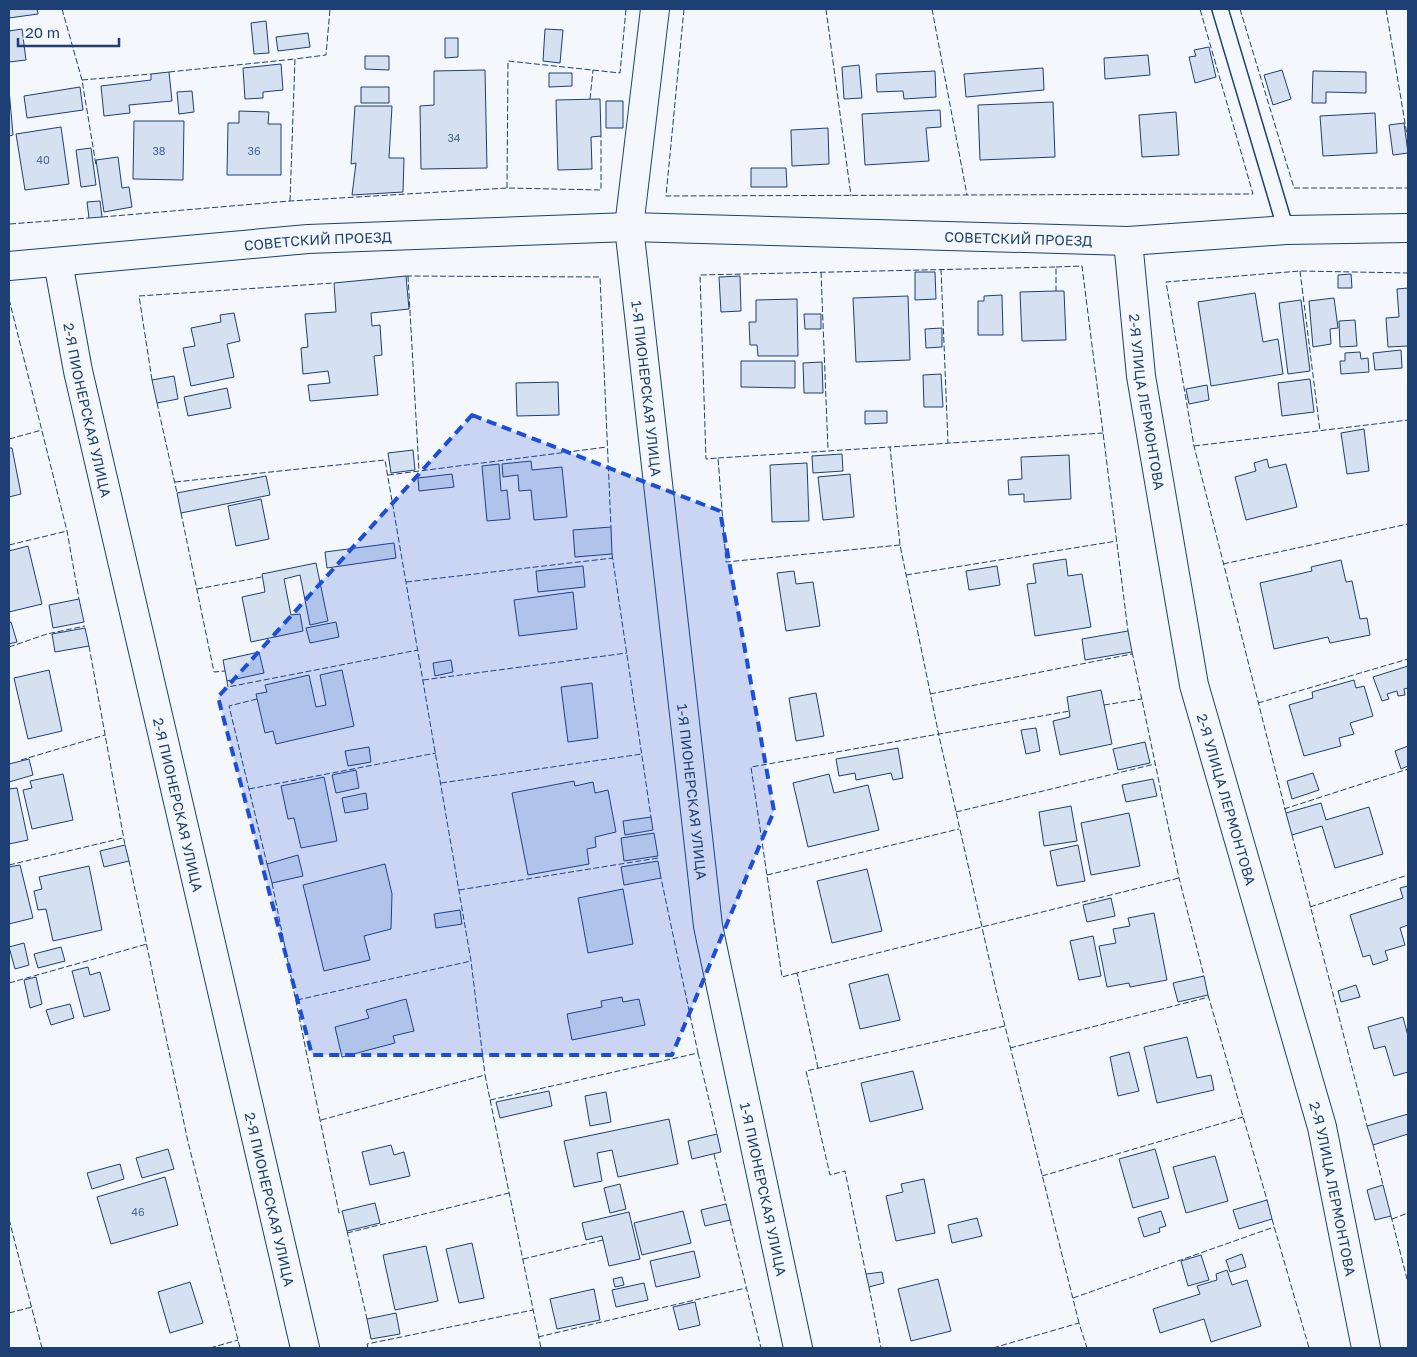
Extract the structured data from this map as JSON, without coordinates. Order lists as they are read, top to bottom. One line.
{"streets":{"street":["СОВЕТСКИЙ ПРОЕЗД","1-Я ПИОНЕРСКАЯ УЛИЦА","2-Я УЛИЦА ЛЕРМОНТОВА","2-Я ПИОНЕРСКАЯ УЛИЦА"]},"crossings":[["СОВЕТСКИЙ ПРОЕЗД","1-Я ПИОНЕРСКАЯ УЛИЦА"],["СОВЕТСКИЙ ПРОЕЗД","2-Я УЛИЦА ЛЕРМОНТОВА"],["СОВЕТСКИЙ ПРОЕЗД","2-Я ПИОНЕРСКАЯ УЛИЦА"]],"house_numbers":["34","38","36","40","46"],"scale_bar":"20 m"}
